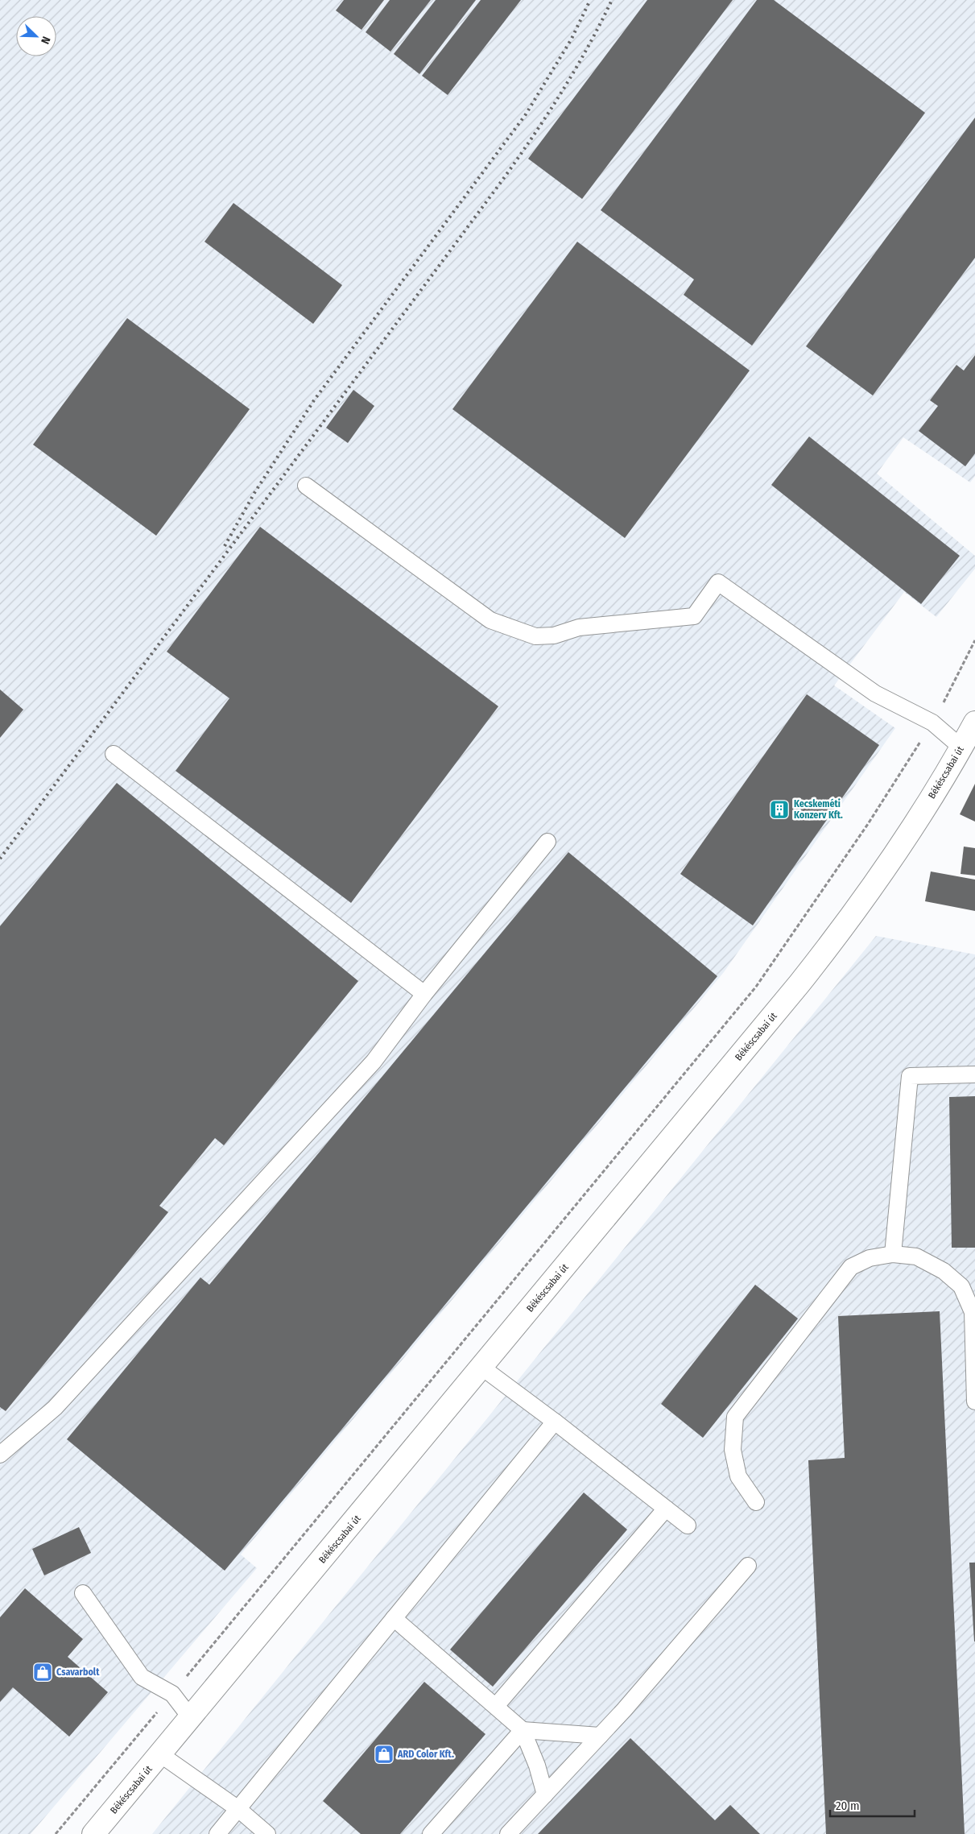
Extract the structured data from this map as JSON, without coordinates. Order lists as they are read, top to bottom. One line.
{"streets":{"street":["Békéscsabai út"]},"places":{"building":["Kecskeméti Konzerv Kft."],"shop":["Csavarbolt","ARD Color Kft."]},"scale_bar":"20 m","north":"bottom right"}
